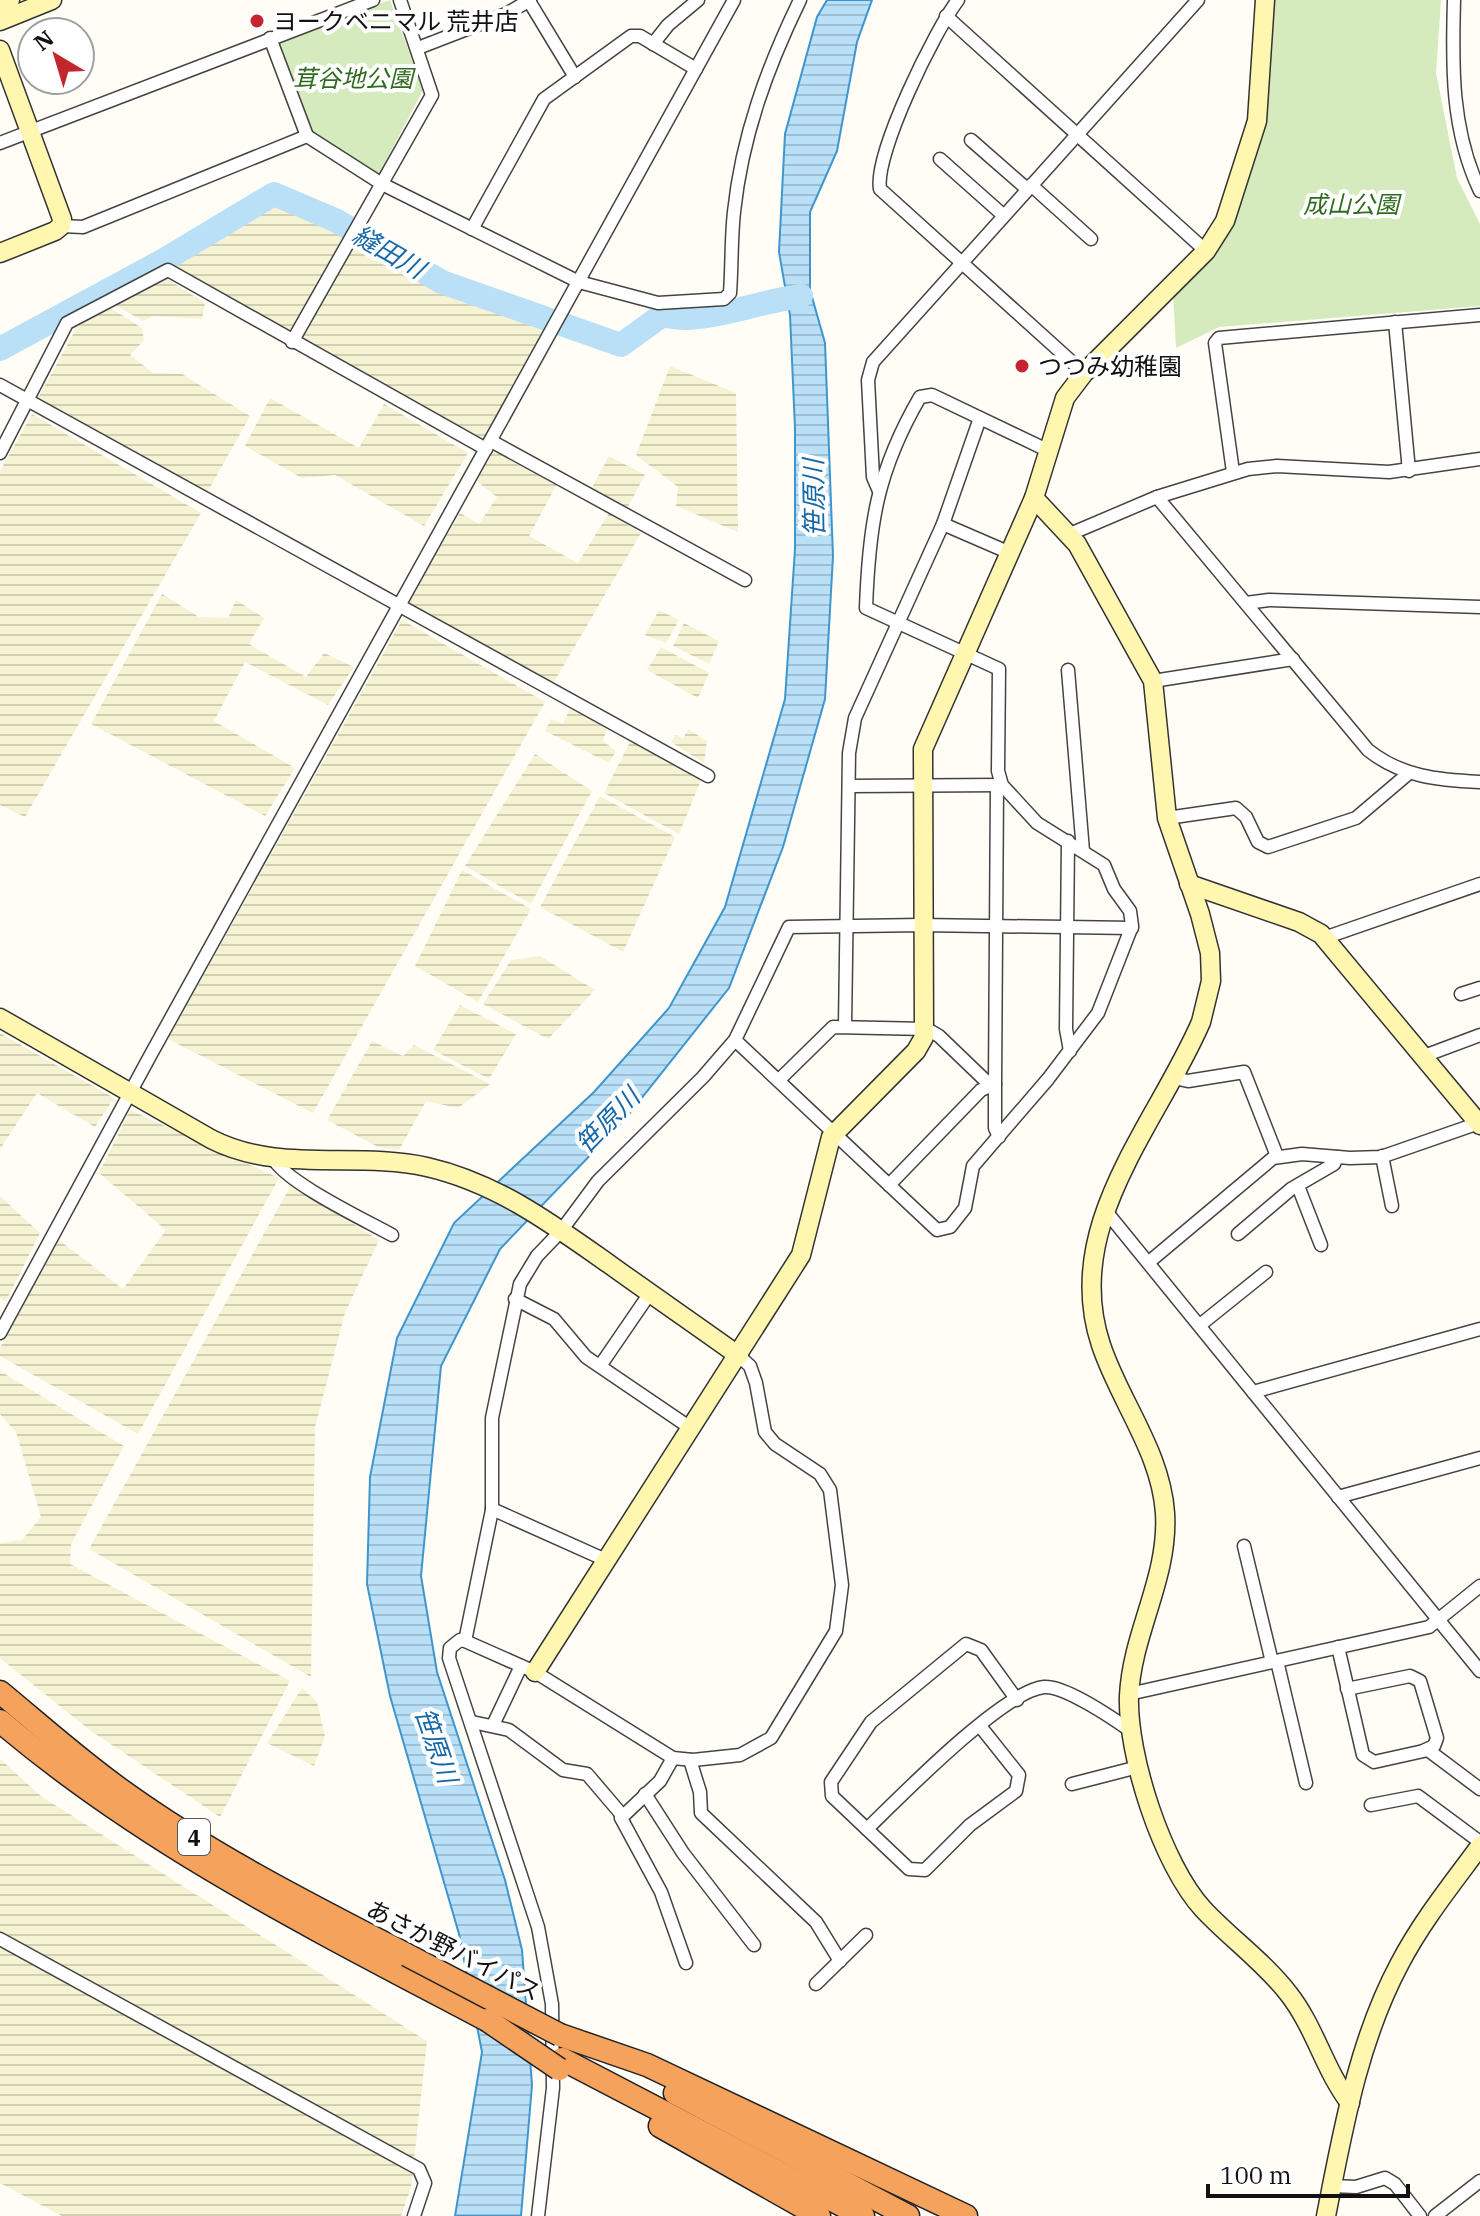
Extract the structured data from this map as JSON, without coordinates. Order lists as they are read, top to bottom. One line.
{"streets":{"highway":["4","あさか野バイパス"]},"water":["縫田川","笹原川"],"parks":["茸谷地公園","成山公園"],"places":["ヨークベニマル 荒井店","つつみ幼稚園"],"scale_bar":"100 m","north":"top left"}
